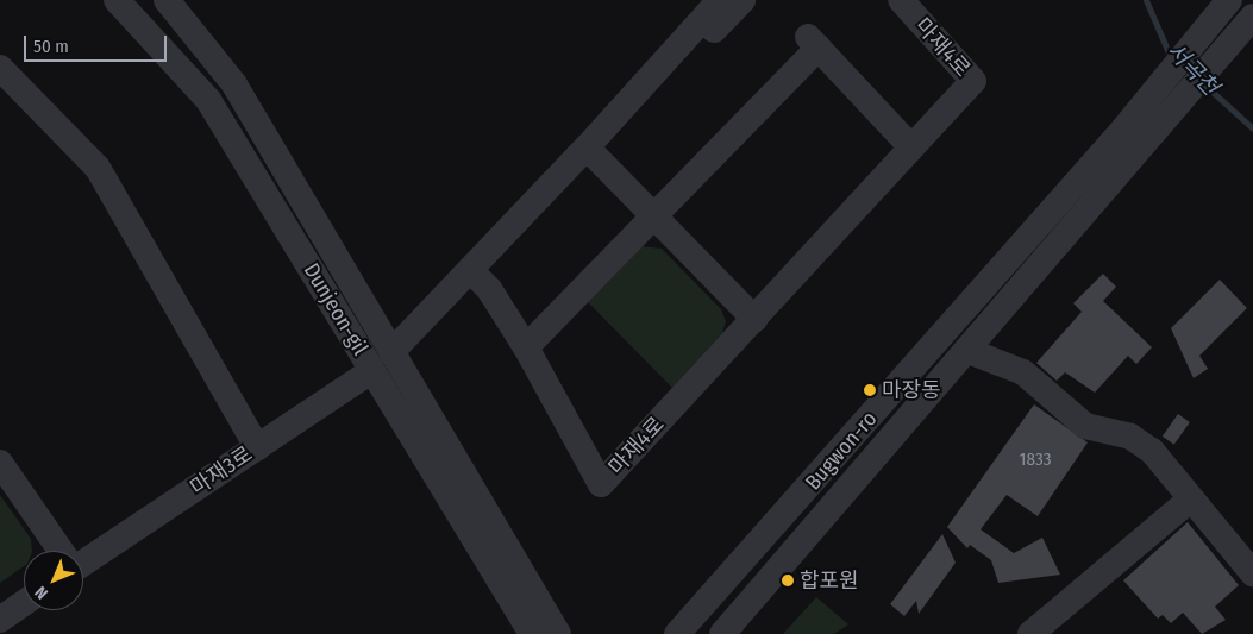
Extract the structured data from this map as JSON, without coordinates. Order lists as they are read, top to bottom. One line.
{"streets":{"street":["마재4로","Dunjeon-gil","Bugwon-ro","마재3로"]},"crossings":[["Dunjeon-gil","마재3로"]],"water":["서곡천"],"places":["마장동","합포원"],"house_numbers":["1833"],"scale_bar":"50 m","north":"bottom left"}
